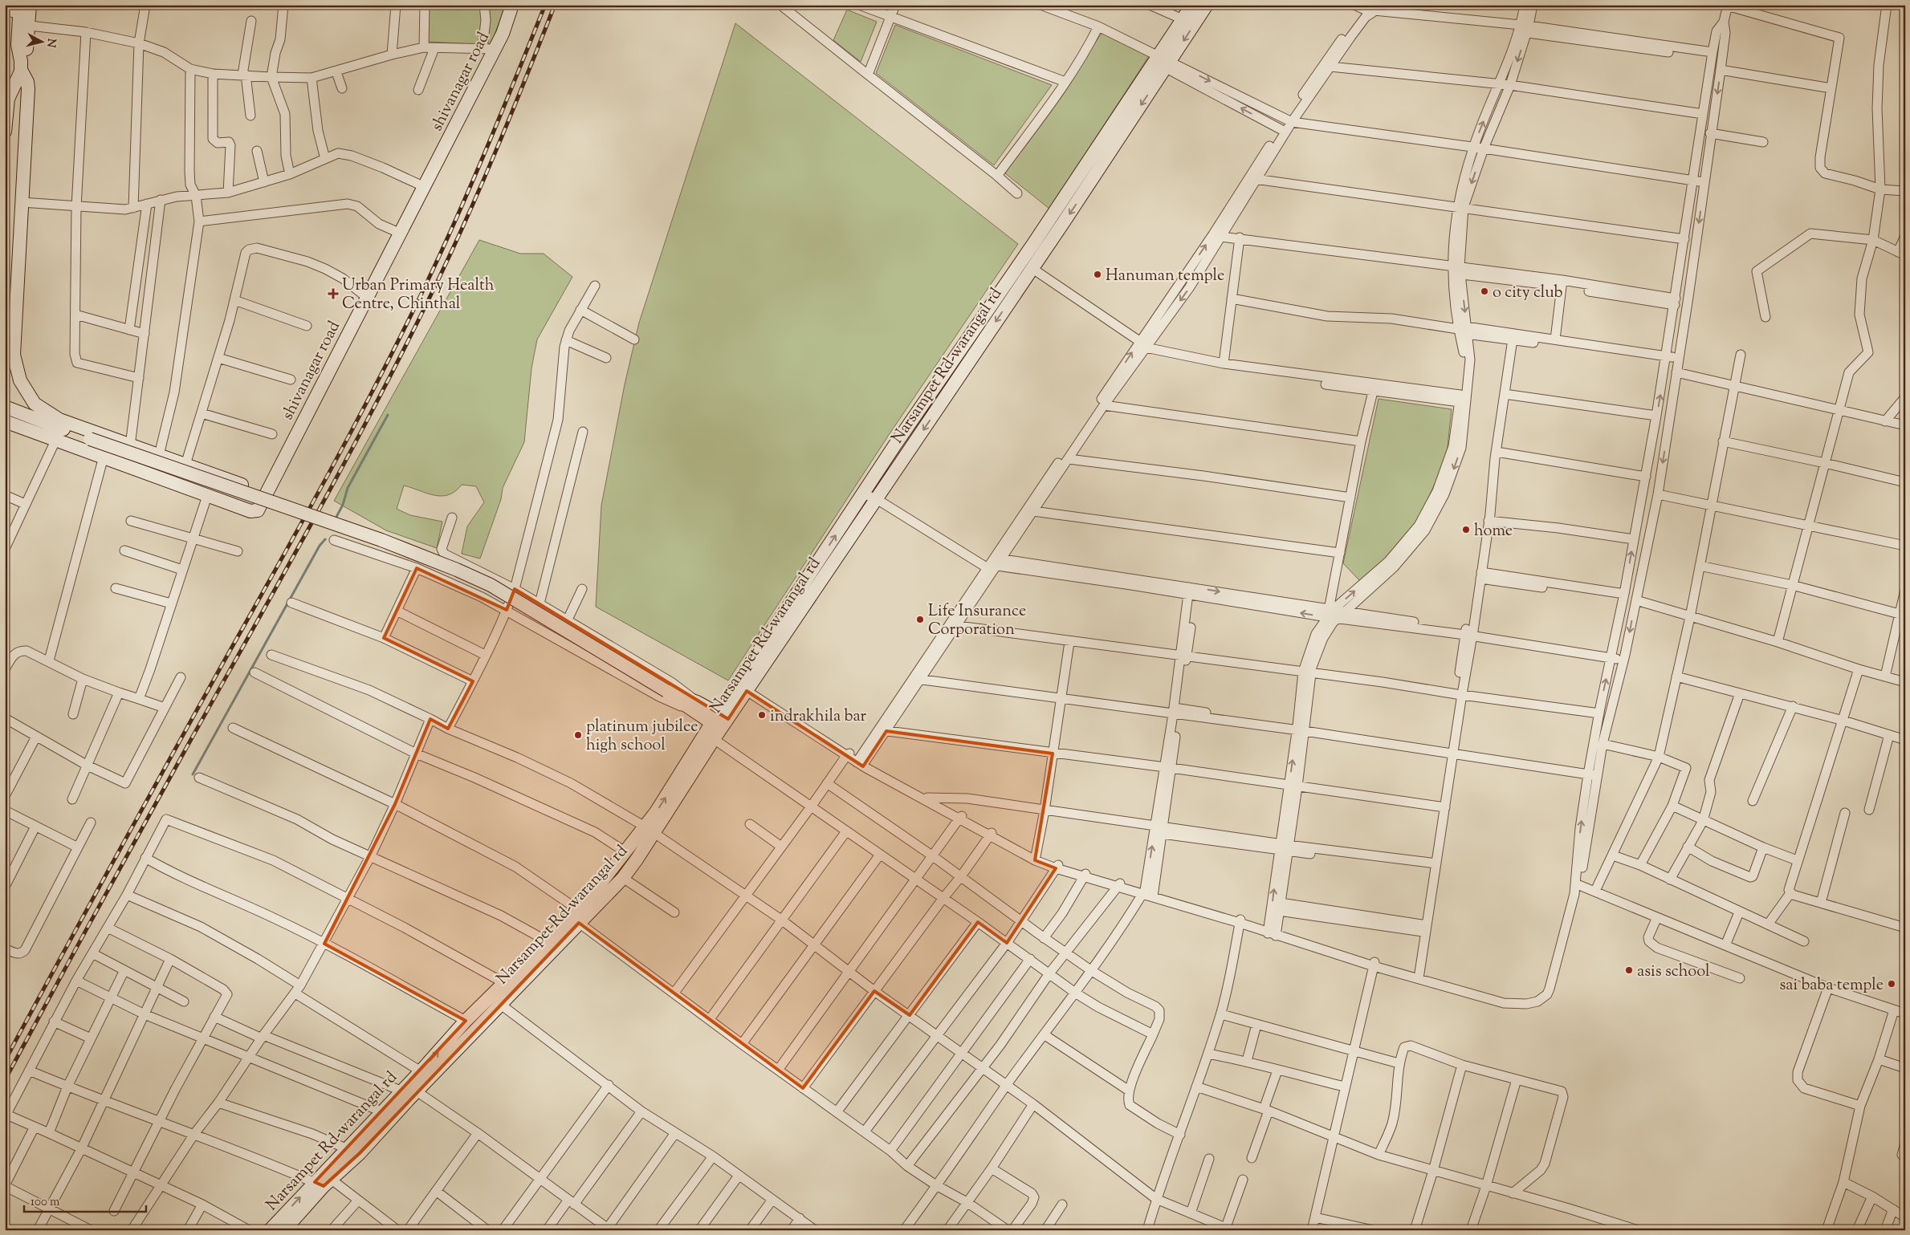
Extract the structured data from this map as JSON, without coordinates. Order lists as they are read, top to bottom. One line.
{"streets":{"main road":["shivanagar road","Narsampet Rd-warangal rd"]},"places":{"other":["Hanuman temple","o city club","home","Life Insurance Corporation","indrakhila bar","platinum jubilee high school","asis school","sai baba temple"],"health":["Urban Primary Health Centre, Chinthal"]},"scale_bar":"100 m","north":"right"}
